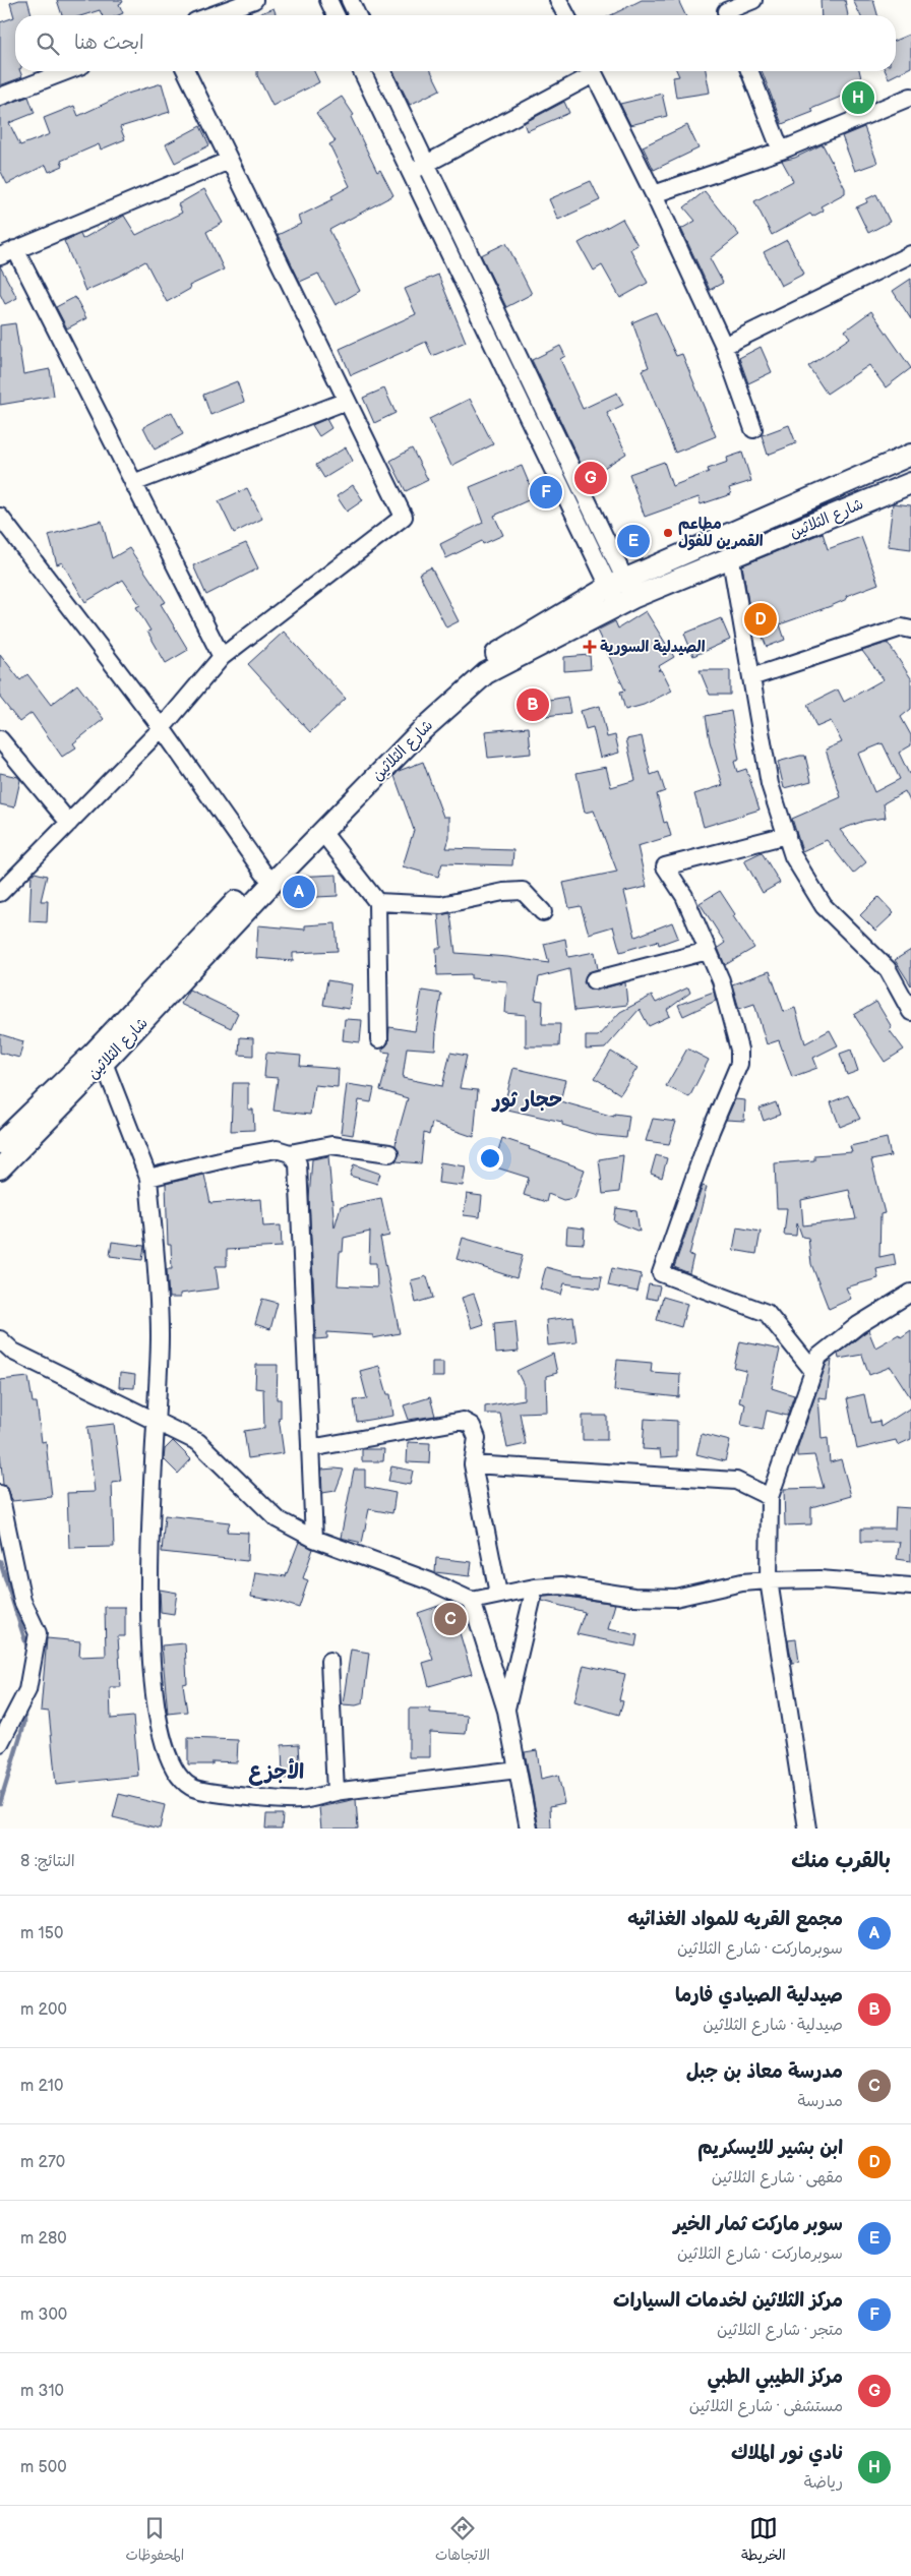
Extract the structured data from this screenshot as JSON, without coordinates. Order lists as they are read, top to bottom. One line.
{"streets":{"main road":["شارع الثلاثين"]},"districts":["حجار ثور","الأجزع"],"places":{"other":["مطاعم القمرين للفول"],"health":["الصيدلية السورية"]},"page":{"search":"ابحث هنا","pins":["H","G","F","E","D","B","A","C"],"heading":["بالقرب منك","النتائج: 8"],"list":[{"mark":"A","name":"مجمع القريه للمواد الغذائيه","note":"سوبرماركت · شارع الثلاثين","value":"150 m"},{"mark":"B","name":"صيدلية الصيادي فارما","note":"صيدلية · شارع الثلاثين","value":"200 m"},{"mark":"C","name":"مدرسة معاذ بن جبل","note":"مدرسة","value":"210 m"},{"mark":"D","name":"ابن بشير للايسكريم","note":"مقهى · شارع الثلاثين","value":"270 m"},{"mark":"E","name":"سوبر ماركت ثمار الخير","note":"سوبرماركت · شارع الثلاثين","value":"280 m"},{"mark":"F","name":"مركز الثلاثين لخدمات السيارات","note":"متجر · شارع الثلاثين","value":"300 m"},{"mark":"G","name":"مركز الطيبي الطبي","note":"مستشفى · شارع الثلاثين","value":"310 m"},{"mark":"H","name":"نادي نور الملاك","note":"رياضة","value":"500 m"}],"nav":["الخريطة","الاتجاهات","المحفوظات"]}}
